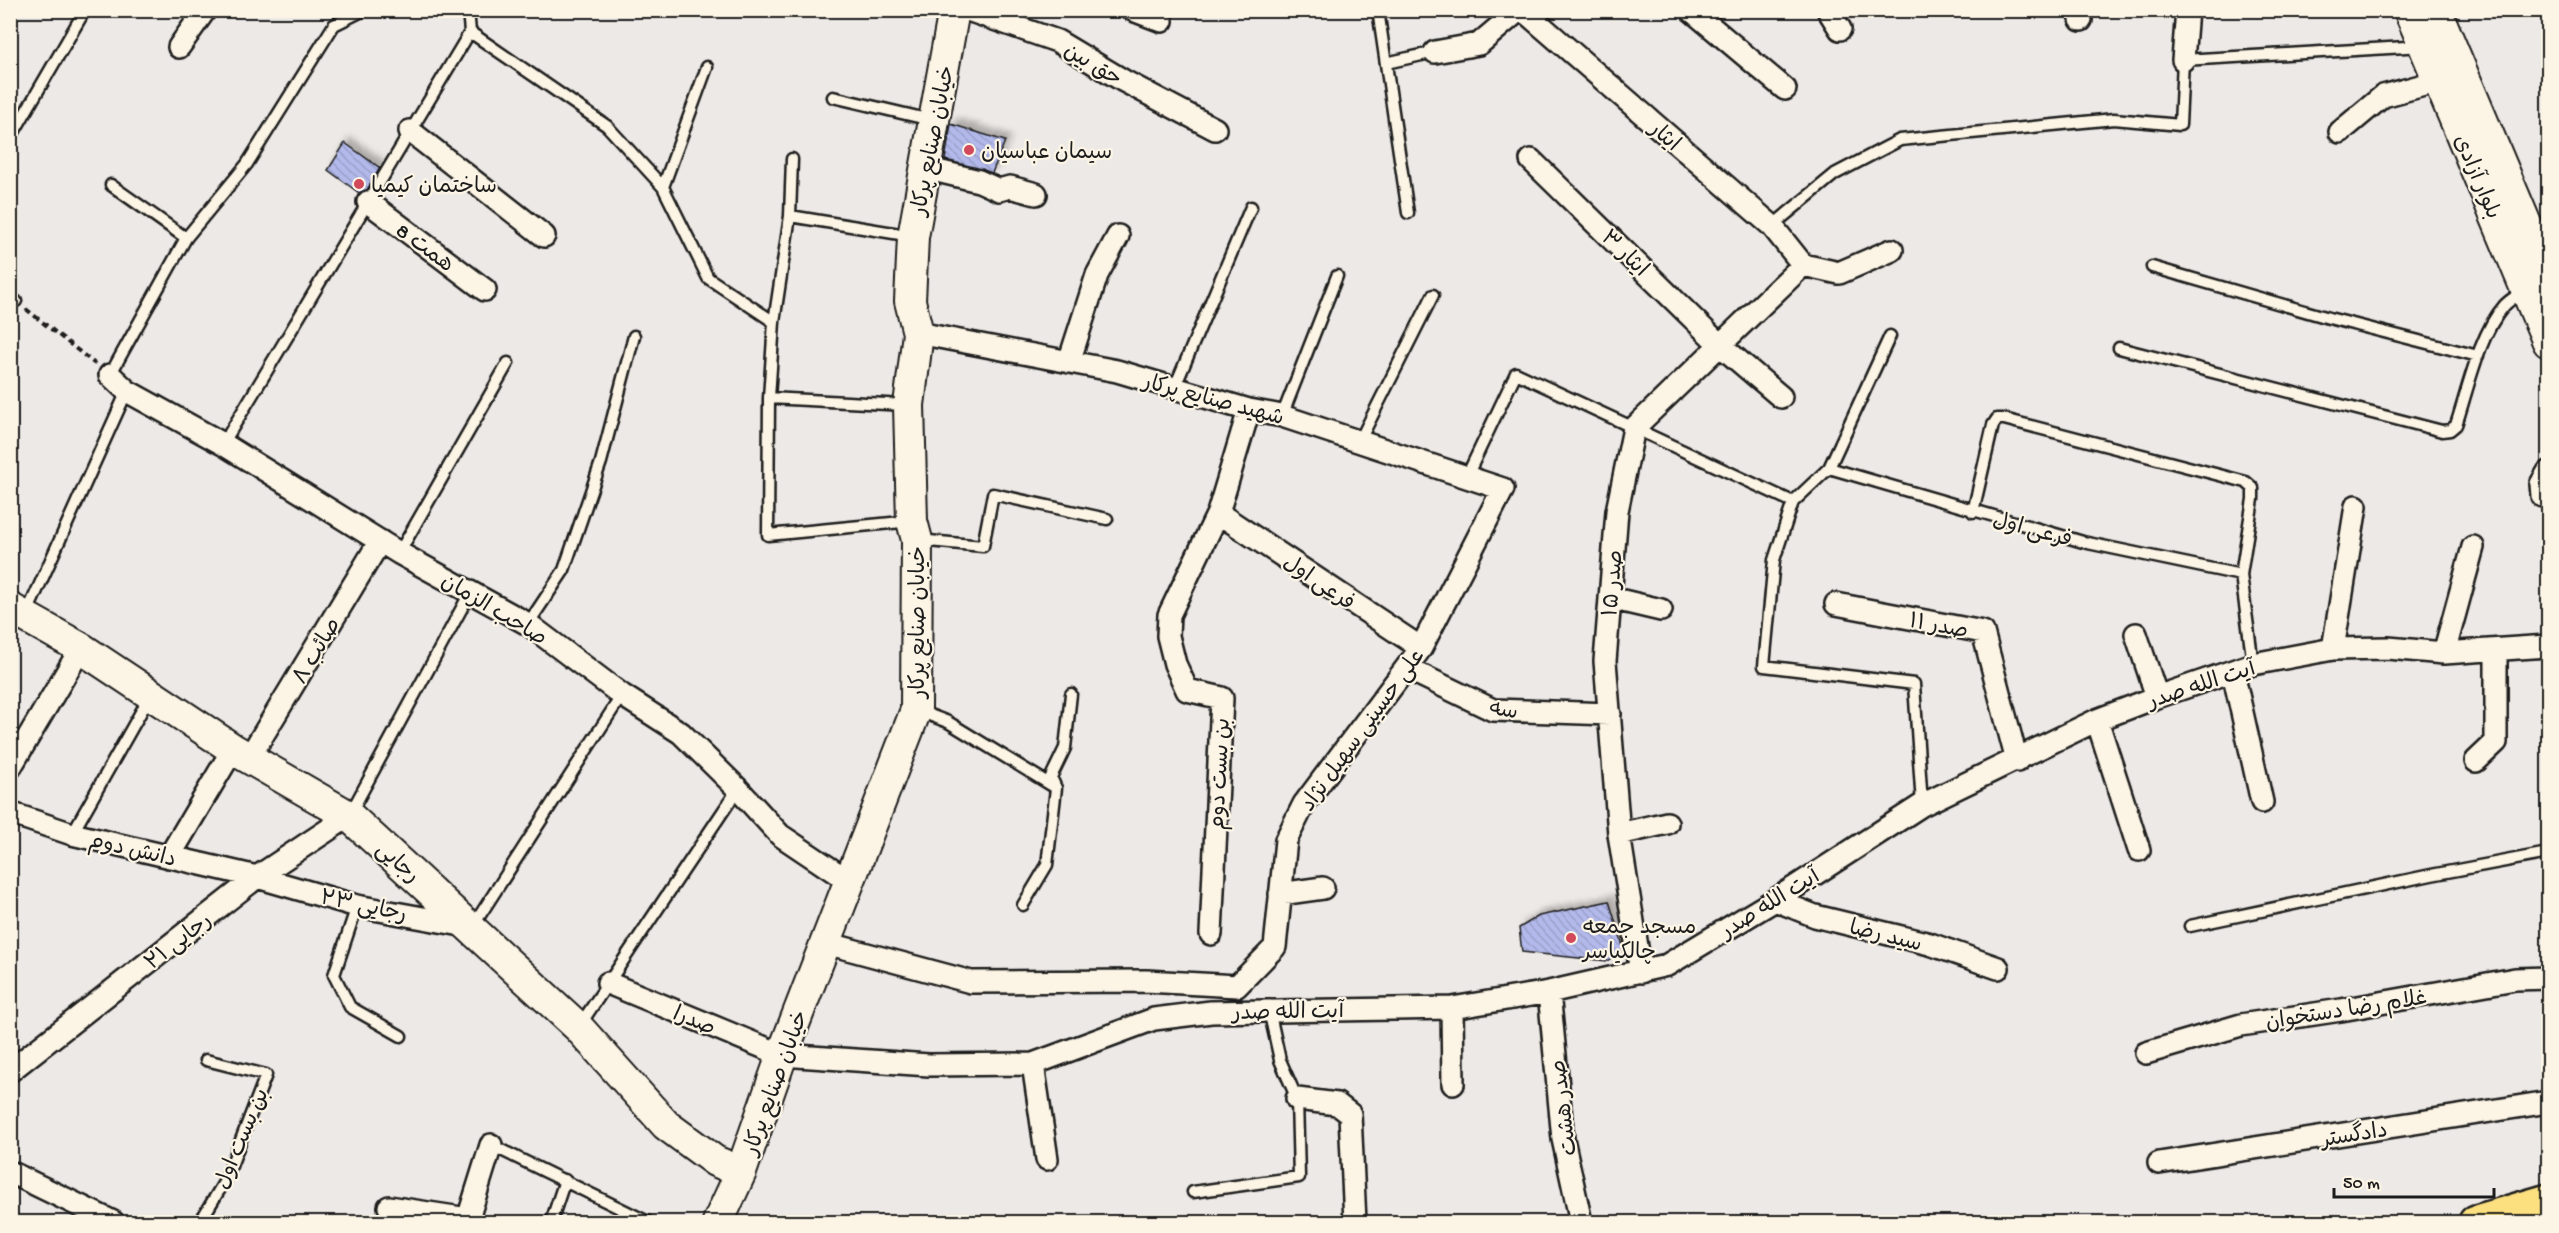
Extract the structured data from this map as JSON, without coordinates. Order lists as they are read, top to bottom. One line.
{"streets":{"street":["حق بین","ایثار","خیابان صنایع پرکار","بلوار آزادی","همت 8","ایثار ۳","شهید صنایع پرکار","فرعی اول","صدر ۱۵","صاحب الزمان","صدر ۱۱","صائب ۸","آیت الله صدر","سه","علی حسینی سهیل نژاد","بن بست دوم","دانش دوم","رجایی","رجایی ۲۳","سید رضا","رجایی ۲۱","غلام رضا دستخوان","صدرا","صدر هشت","دادگستر"],"lane":["بن بست اول"]},"crossings":[["خیابان صنایع پرکار","شهید صنایع پرکار"],["خیابان صنایع پرکار","صاحب الزمان"],["خیابان صنایع پرکار","آیت الله صدر"],["خیابان صنایع پرکار","علی حسینی سهیل نژاد"],["خیابان صنایع پرکار","رجایی"],["خیابان صنایع پرکار","صدرا"],["شهید صنایع پرکار","علی حسینی سهیل نژاد"],["شهید صنایع پرکار","بن بست دوم"],["فرعی اول","علی حسینی سهیل نژاد"],["فرعی اول","بن بست دوم"],["صدر ۱۵","آیت الله صدر"],["صدر ۱۵","سه"],["صاحب الزمان","صائب ۸"],["صدر ۱۱","آیت الله صدر"],["صائب ۸","دانش دوم"],["صائب ۸","رجایی"],["آیت الله صدر","سید رضا"],["آیت الله صدر","صدرا"],["آیت الله صدر","صدر هشت"],["سه","علی حسینی سهیل نژاد"],["دانش دوم","رجایی ۲۳"],["دانش دوم","رجایی ۲۱"],["رجایی","رجایی ۲۳"],["رجایی","رجایی ۲۱"],["رجایی ۲۳","رجایی ۲۱"]],"places":["سیمان عباسیان","ساختمان کیمیا","مسجد جمعه چالکیاسر"],"scale_bar":"50 m"}
